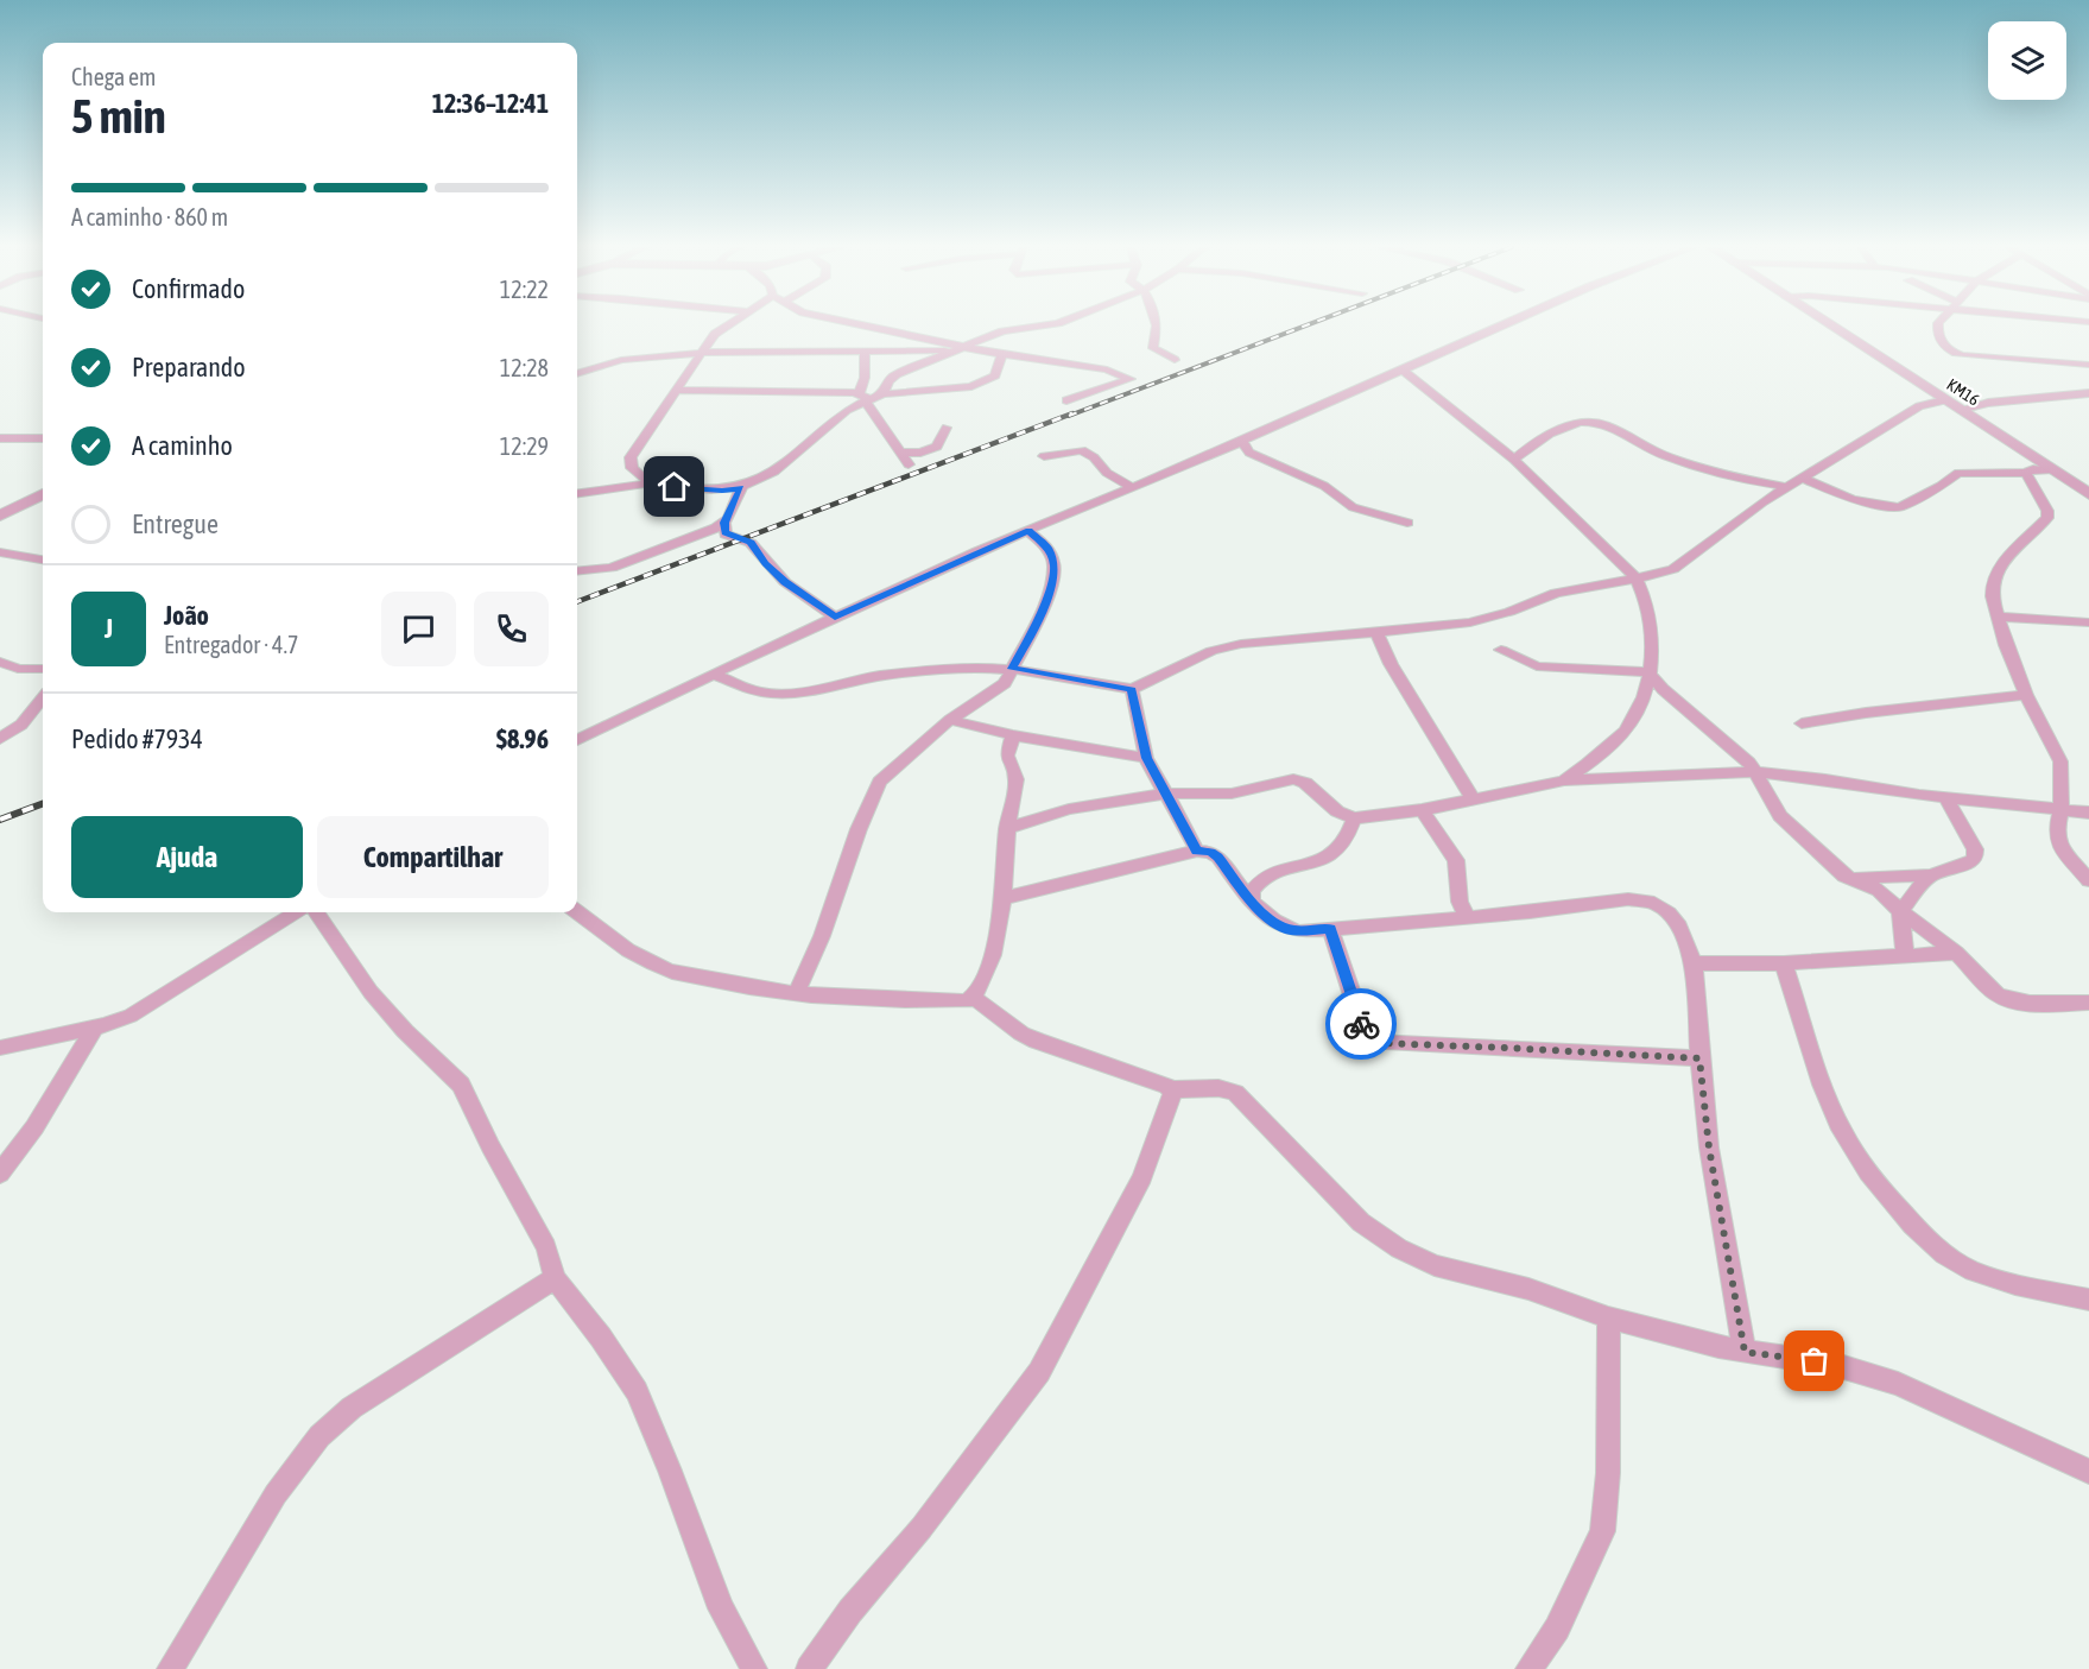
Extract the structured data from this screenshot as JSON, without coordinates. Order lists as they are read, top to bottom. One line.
{"streets":{"street":["KM16"]},"page":{"heading":["5 min","Chega em","12:36–12:41"],"panel":["João","Entregador · 4.7","Pedido #7934","$8.96"],"bar":"A caminho · 860 m","list":[["Confirmado","12:22"],["Preparando","12:28"],["A caminho","12:29"],"Entregue"],"round":"J","buttons":["Ajuda","Compartilhar"]}}
